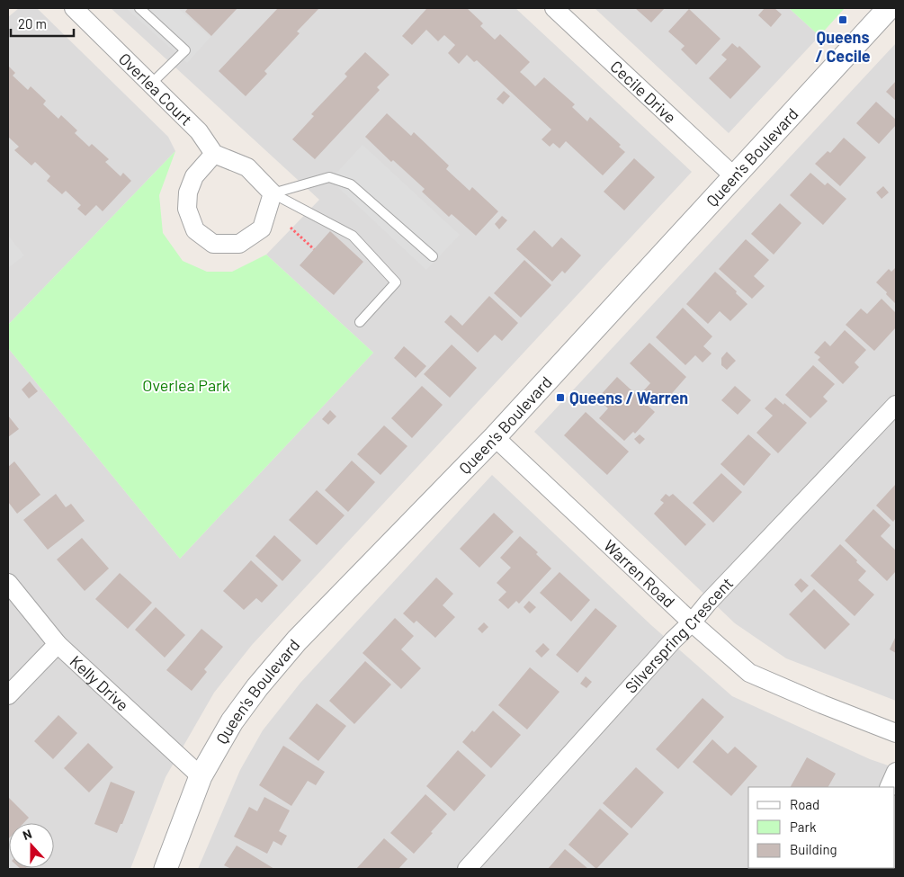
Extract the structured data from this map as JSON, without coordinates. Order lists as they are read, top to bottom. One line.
{"streets":{"street":["Overlea Court","Cecile Drive","Queen's Boulevard","Warren Road","Silverspring Crescent","Kelly Drive"]},"crossings":[["Cecile Drive","Queen's Boulevard"],["Queen's Boulevard","Warren Road"],["Queen's Boulevard","Kelly Drive"],["Warren Road","Silverspring Crescent"]],"parks":["Overlea Park"],"places":{"transit":["Queens / Cecile","Queens / Warren"]},"legend":["Road","Park","Building"],"scale_bar":"20 m","north":"top"}
